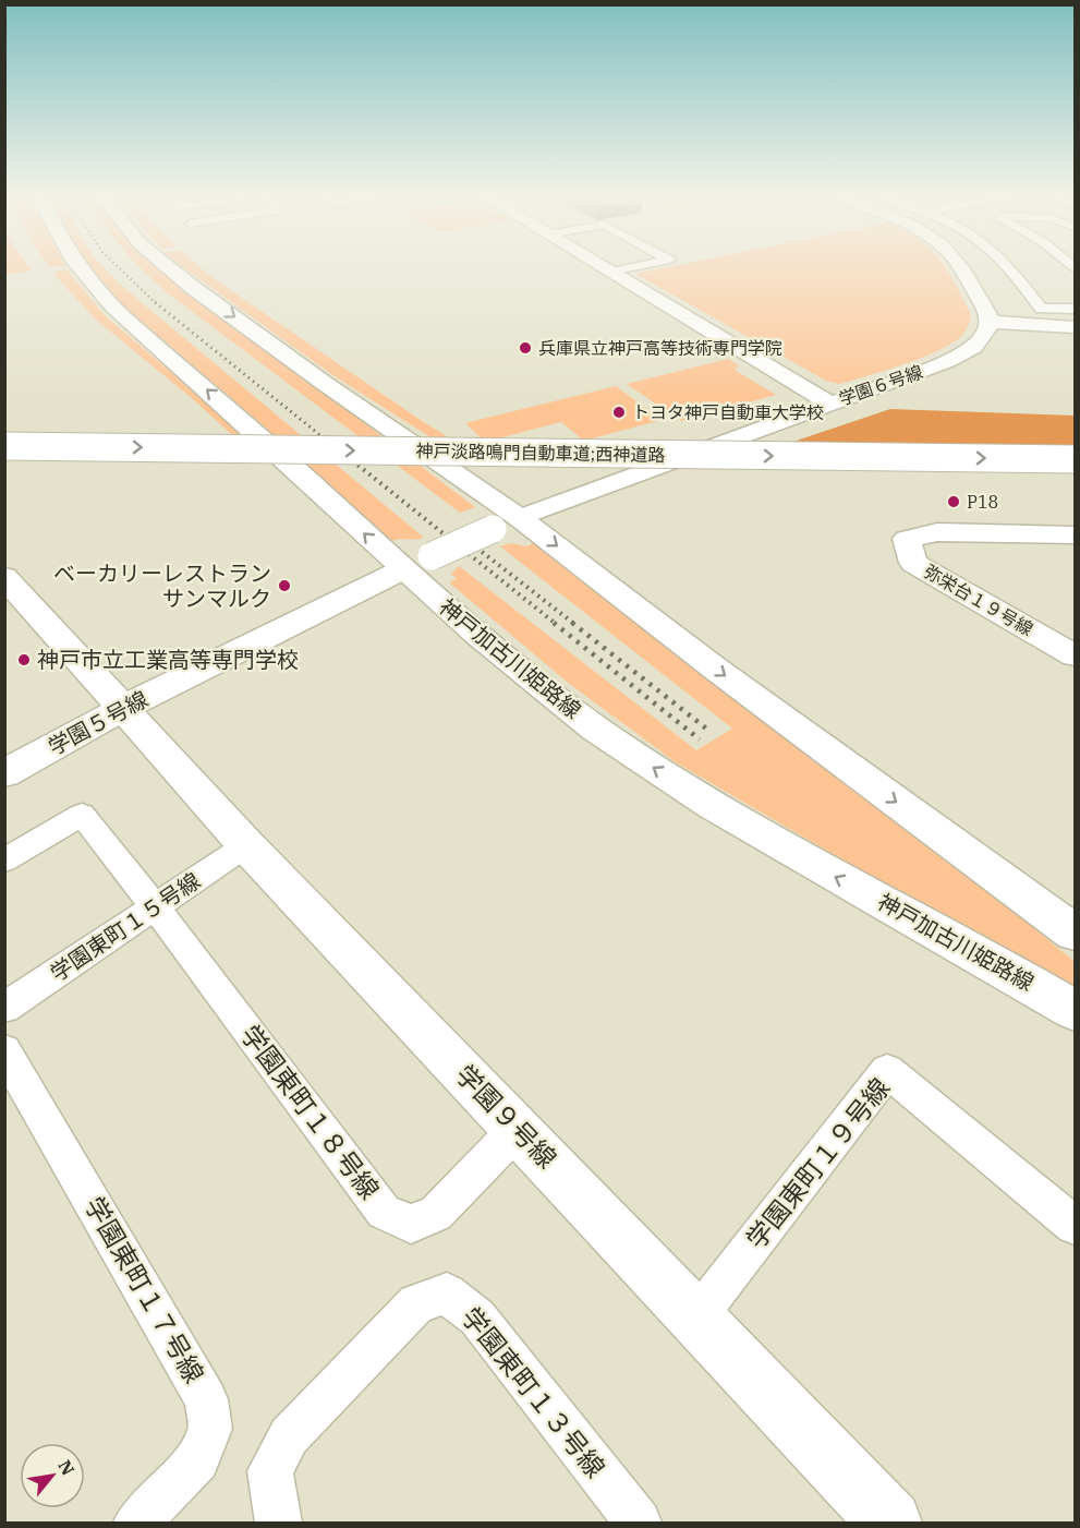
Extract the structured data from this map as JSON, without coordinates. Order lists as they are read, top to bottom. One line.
{"streets":{"main road":["学園６号線","神戸淡路鳴門自動車道;西神道路","弥栄台１９号線","神戸加古川姫路線","学園５号線","学園９号線"],"street":["学園東町１５号線","学園東町１８号線","学園東町１９号線","学園東町１７号線","学園東町１３号線"]},"crossings":[["学園６号線","学園５号線"],["神戸加古川姫路線","学園５号線"],["学園５号線","学園９号線"],["学園東町１５号線","学園東町１８号線"],["学園東町１５号線","学園９号線"],["学園東町１８号線","学園９号線"],["学園９号線","学園東町１９号線"]],"places":["兵庫県立神戸高等技術専門学院","トヨタ神戸自動車大学校","P18","ベーカリーレストラン サンマルク","神戸市立工業高等専門学校"],"north":"top right"}
